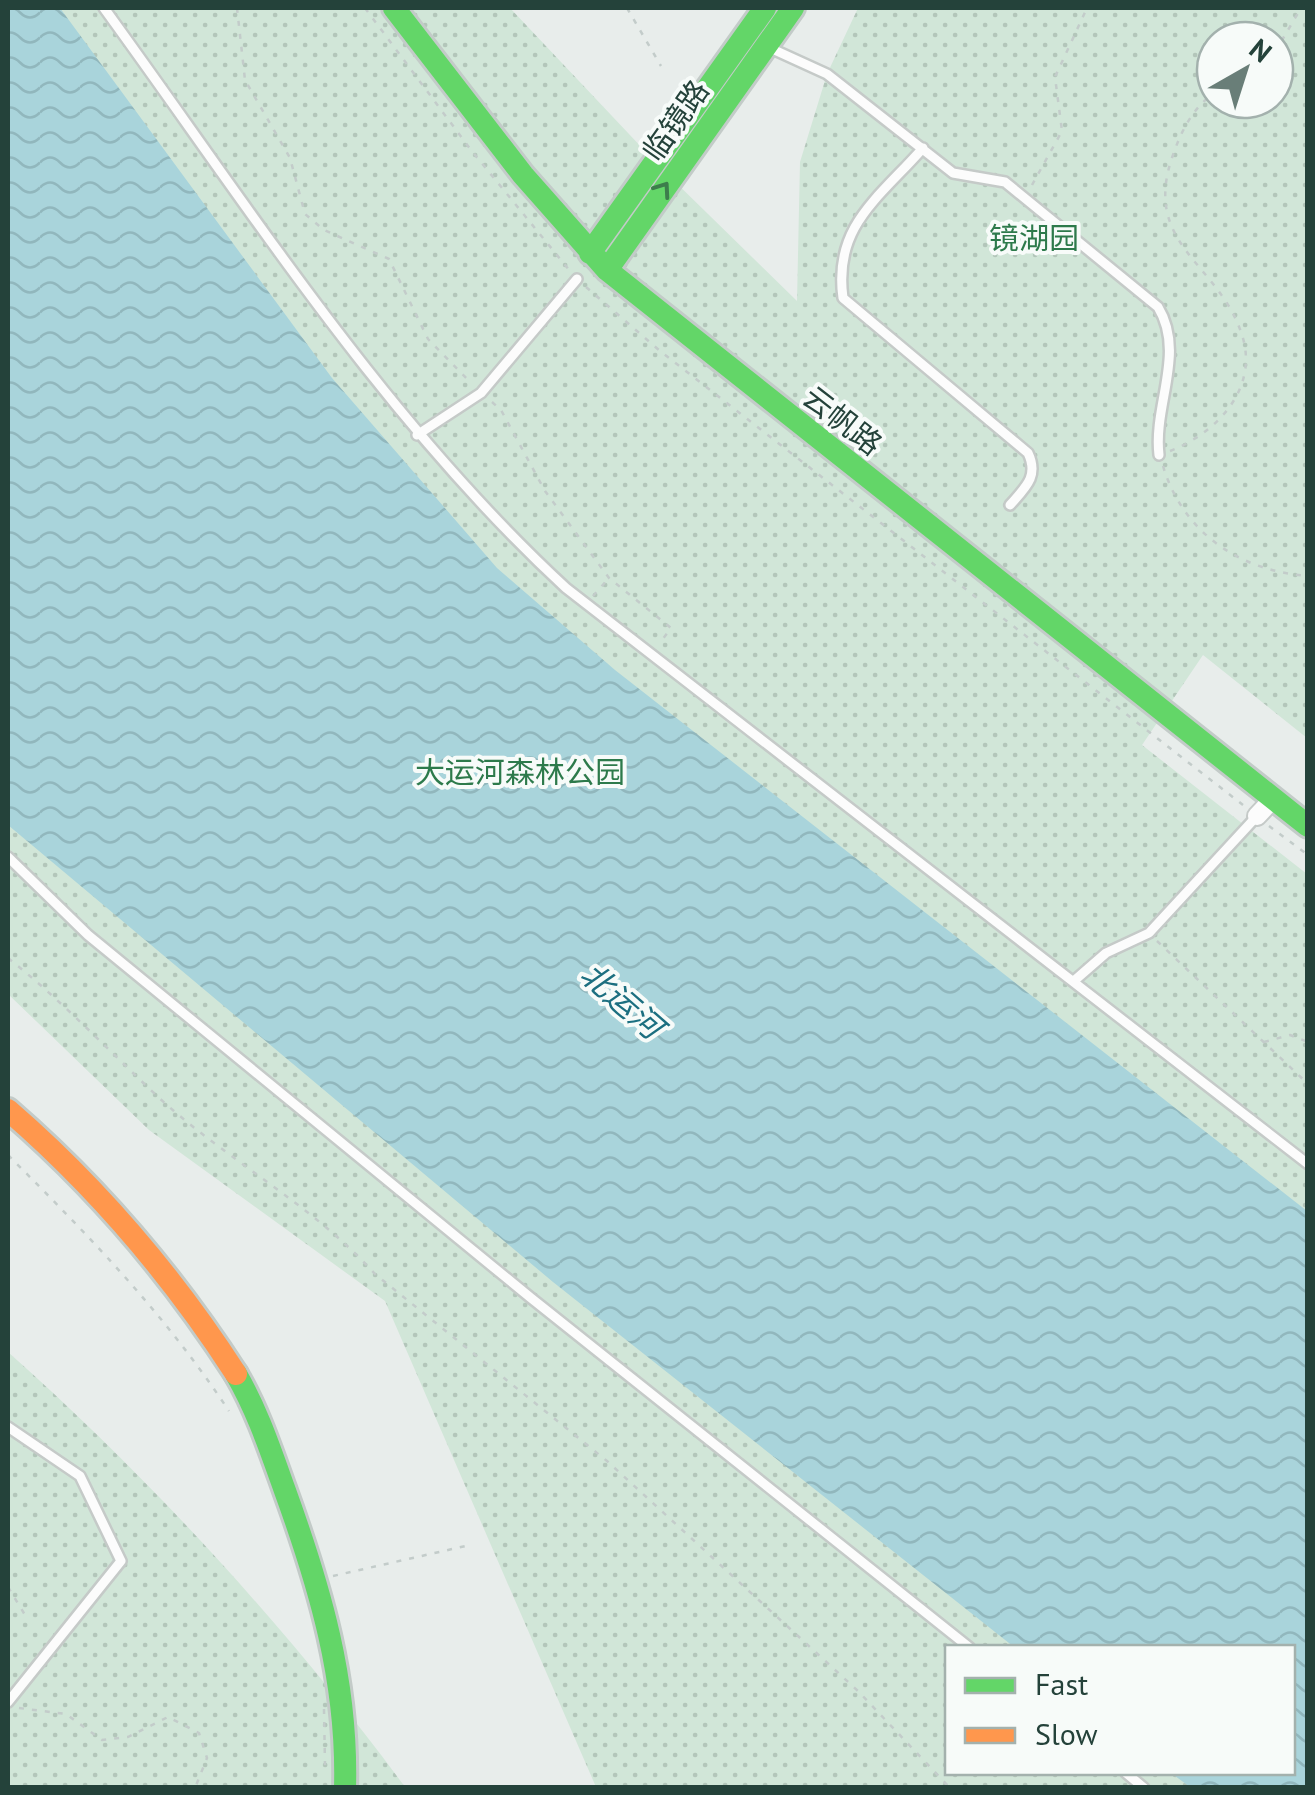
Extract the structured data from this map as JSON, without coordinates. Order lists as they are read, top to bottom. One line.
{"streets":{"street":["临镜路","云帆路"]},"crossings":[["临镜路","云帆路"]],"water":["北运河"],"parks":["镜湖园","大运河森林公园"],"legend":["Fast","Slow"],"north":"top right"}
